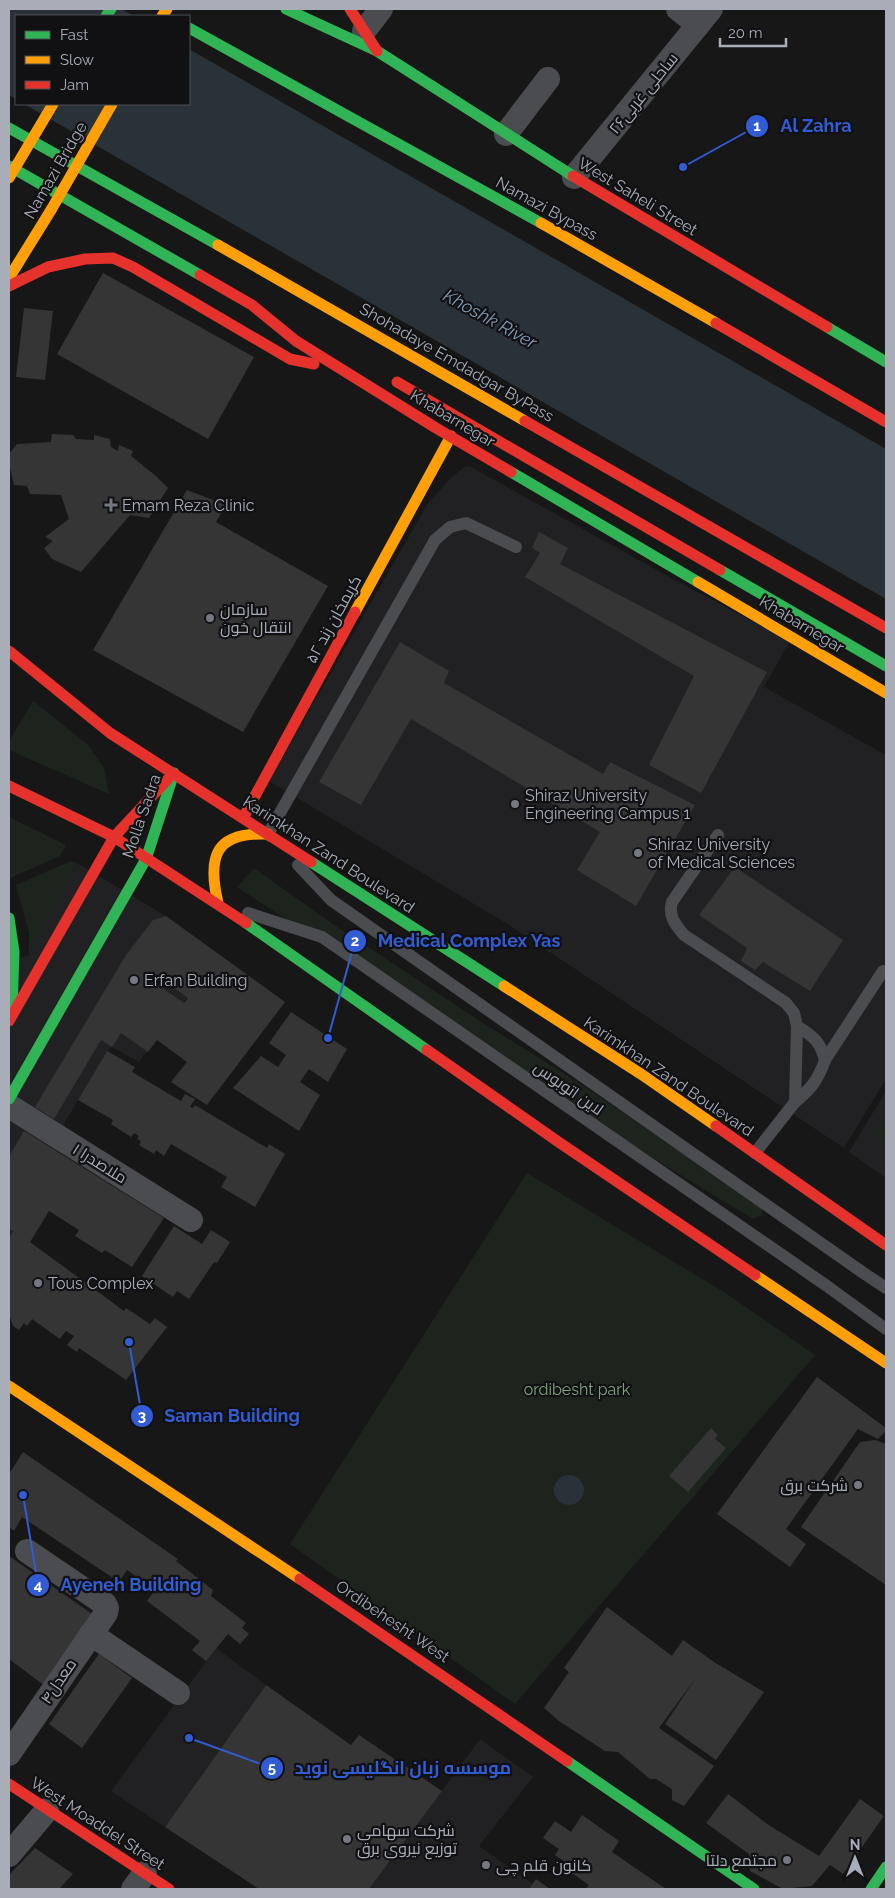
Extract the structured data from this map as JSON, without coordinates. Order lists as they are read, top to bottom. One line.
{"streets":{"main road":["Namazi Bridge","West Saheli Street","Namazi Bypass","Shohadaye Emdadgar ByPass","Khabarnegar","کریمخان زند ۵۲","Molla Sadra","Karimkhan Zand Boulevard","Ordibehesht West","West Moaddel Street"],"street":["ساحلی غربی۲۶","۱ ملاصدرا","معدل۴"],"lane":["لاین اتوبوس"]},"crossings":[["ساحلی غربی۲۶","West Saheli Street"],["Khabarnegar","کریمخان زند ۵۲"],["کریمخان زند ۵۲","Karimkhan Zand Boulevard"],["Molla Sadra","Karimkhan Zand Boulevard"],["Karimkhan Zand Boulevard","لاین اتوبوس"]],"water":["Khoshk River"],"parks":["ordibesht park"],"places":{"other":["Al Zahra","سازمان انتقال خون","Shiraz University Engineering Campus 1","Shiraz University of Medical Sciences","Erfan Building","Medical Complex Yas","Tous Complex","Saman Building","شرکت برق","Ayeneh Building","موسسه زبان انگلیسی نوید","شرکت سهامی توزیع نیروی برق","مجتمع دلتا","کانون قلم چی"],"health":["Emam Reza Clinic"]},"legend":["Fast","Slow","Jam"],"scale_bar":"20 m","north":"top"}
